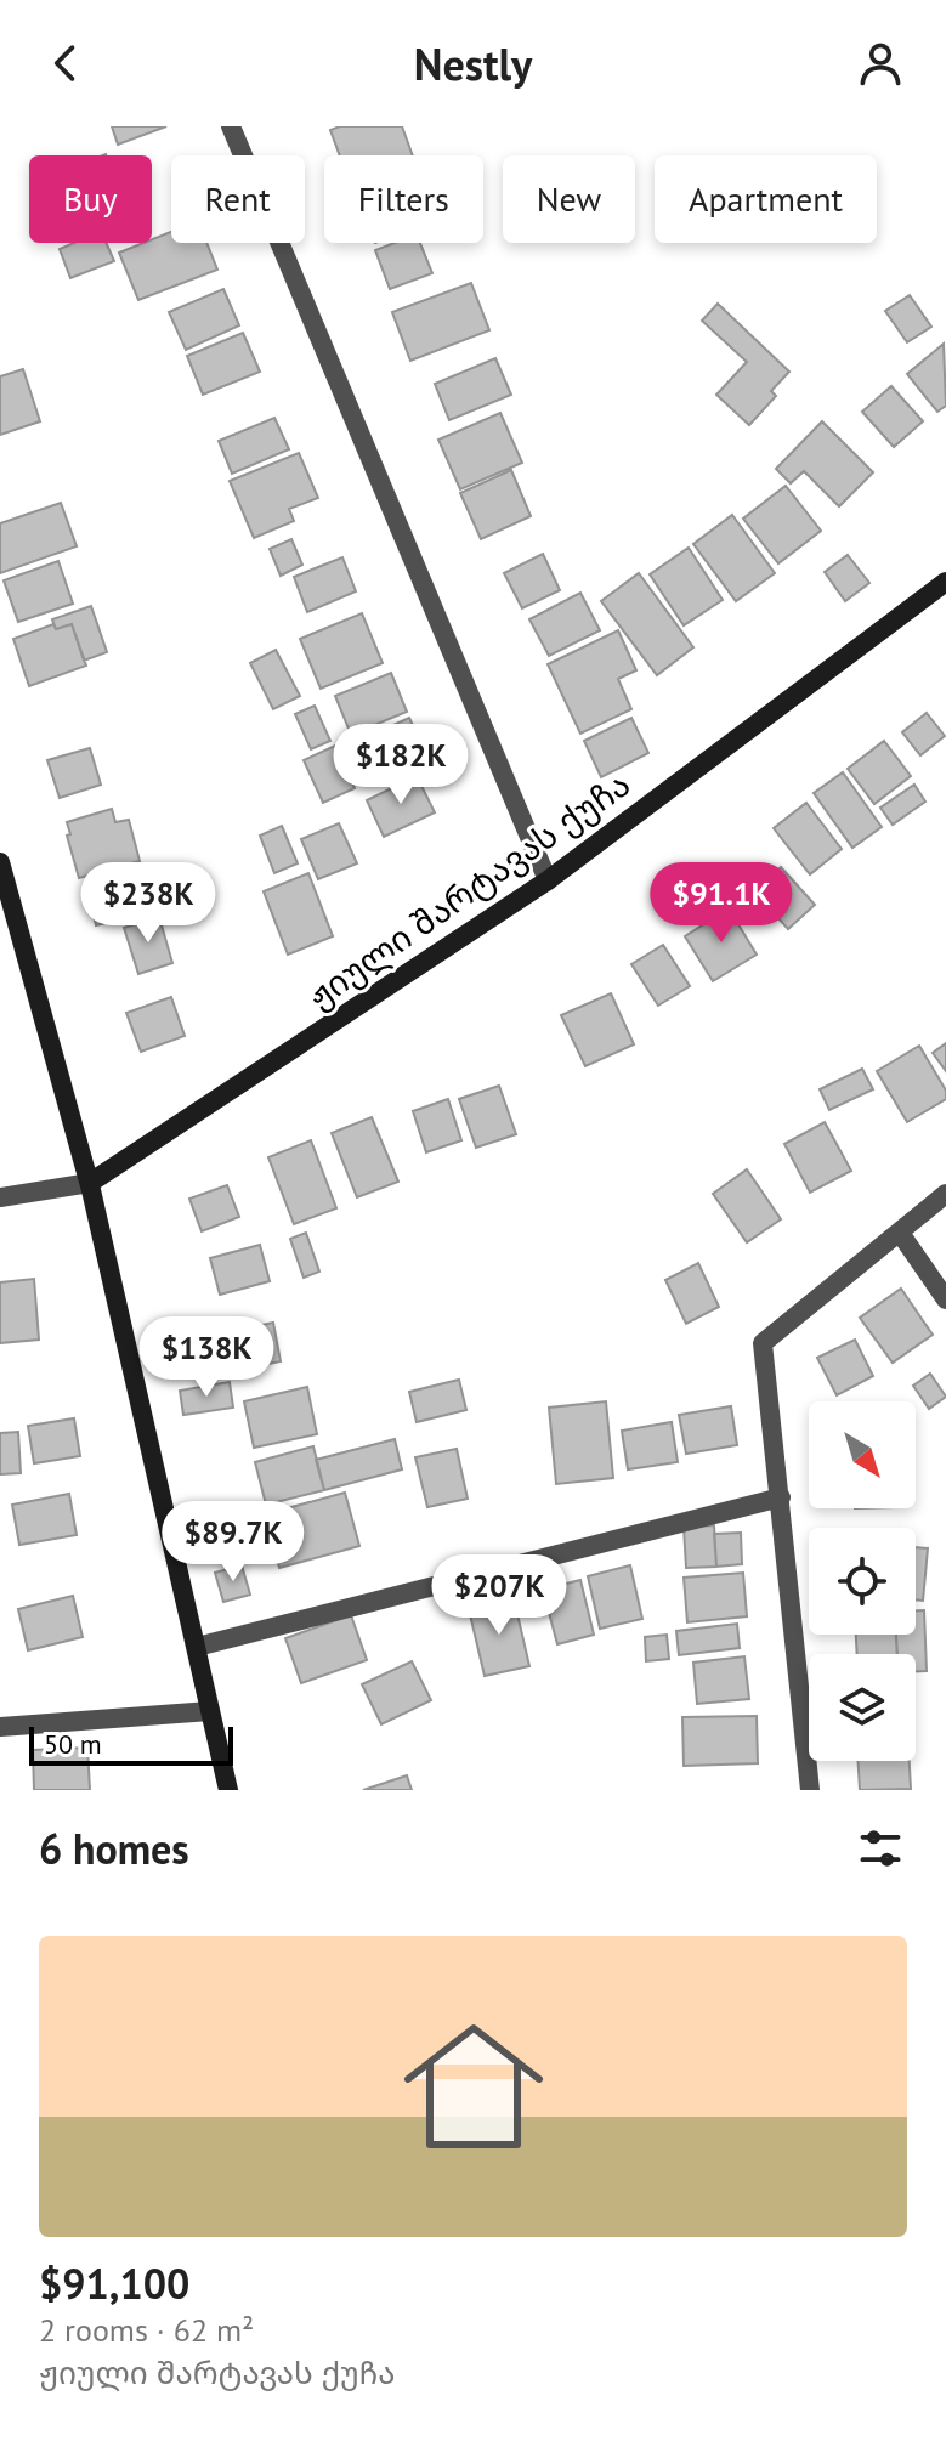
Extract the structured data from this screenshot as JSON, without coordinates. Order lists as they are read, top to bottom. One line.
{"streets":{"street":["ჟიული შარტავას ქუჩა"]},"scale_bar":"50 m","north":"bottom right","page":{"header":"Nestly","chip":["Buy","Rent","Filters","New","Apartment"],"price":["$182K","$238K","$91.1K","$138K","$89.7K","$207K"],"scale":"50 m","heading":"6 homes","list":[{"name":"$91,100","note":"2 rooms · 62 m² · ჟიული შარტავას ქუჩა"}]}}
